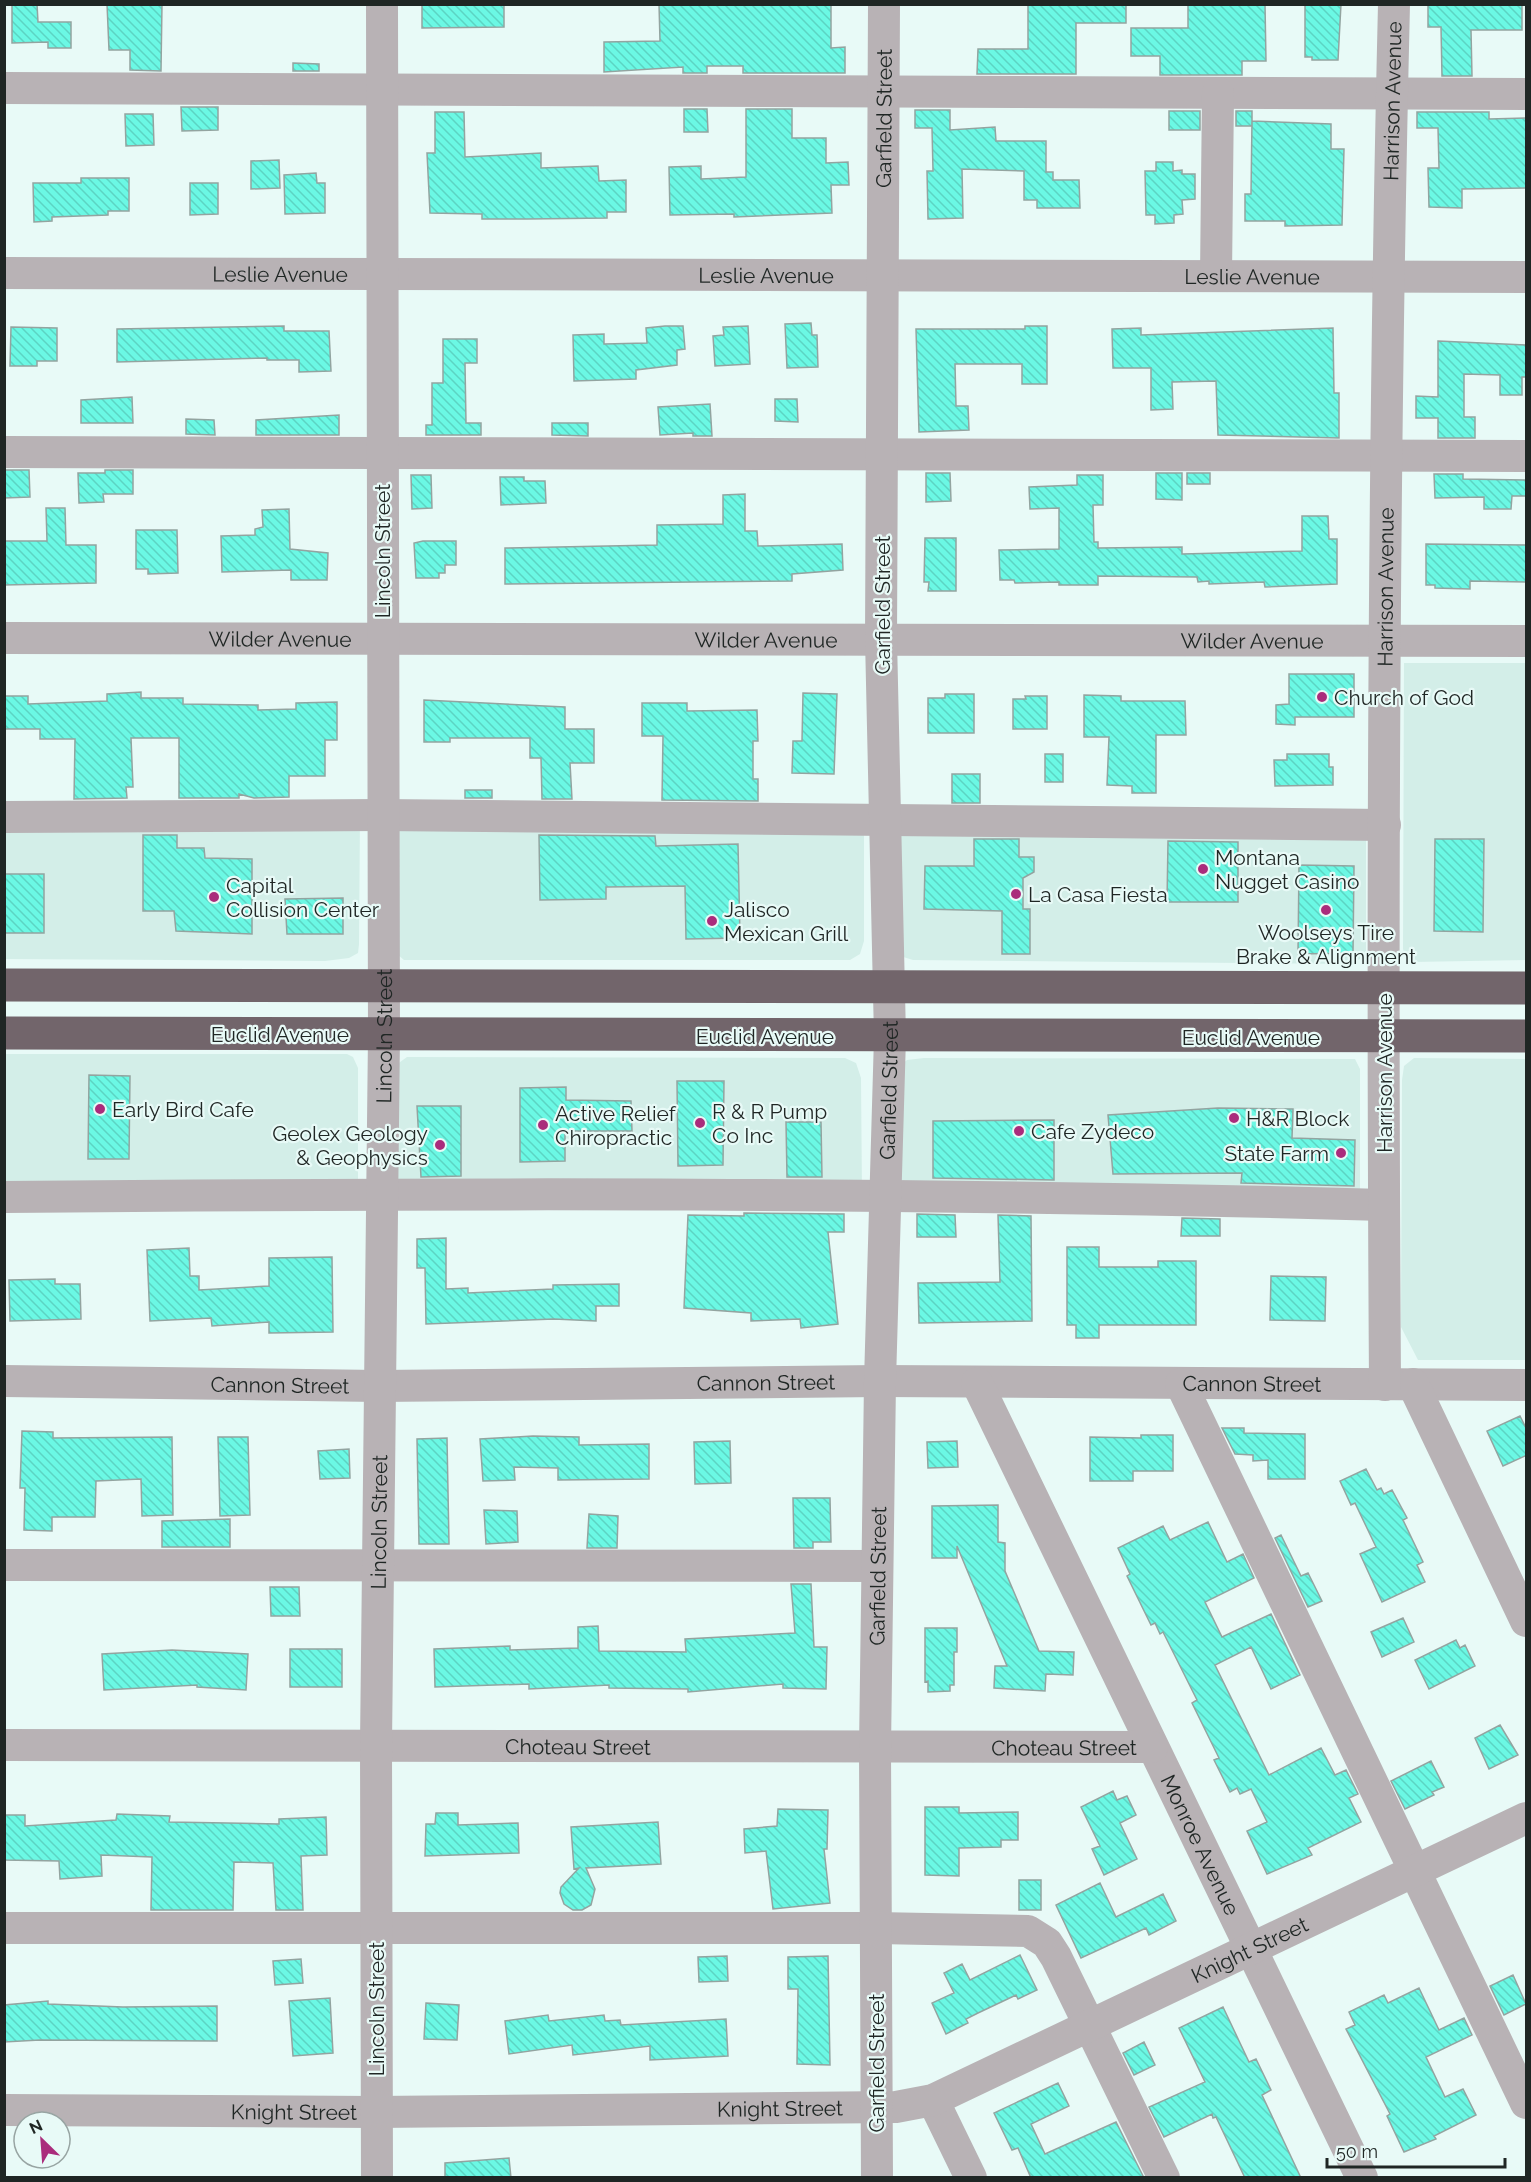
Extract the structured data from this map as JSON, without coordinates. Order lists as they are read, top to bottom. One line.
{"streets":{"highway":["Euclid Avenue"],"street":["Harrison Avenue","Garfield Street","Leslie Avenue","Lincoln Street","Wilder Avenue","Cannon Street","Choteau Street","Monroe Avenue","Knight Street"]},"crossings":[["Harrison Avenue","Leslie Avenue"],["Harrison Avenue","Wilder Avenue"],["Harrison Avenue","Euclid Avenue"],["Harrison Avenue","Cannon Street"],["Garfield Street","Leslie Avenue"],["Garfield Street","Wilder Avenue"],["Garfield Street","Euclid Avenue"],["Garfield Street","Cannon Street"],["Garfield Street","Choteau Street"],["Garfield Street","Knight Street"],["Leslie Avenue","Lincoln Street"],["Lincoln Street","Wilder Avenue"],["Lincoln Street","Euclid Avenue"],["Lincoln Street","Cannon Street"],["Lincoln Street","Choteau Street"],["Lincoln Street","Knight Street"],["Cannon Street","Monroe Avenue"],["Choteau Street","Monroe Avenue"],["Monroe Avenue","Knight Street"]],"places":["Church of God","Montana Nugget Casino","La Casa Fiesta","Capital Collision Center","Woolseys Tire Brake & Alignment","Jalisco Mexican Grill","Early Bird Cafe","H&R Block","R & R Pump Co Inc","Active Relief Chiropractic","Cafe Zydeco","Geolex Geology & Geophysics","State Farm"],"scale_bar":"50 m","north":"top left"}
